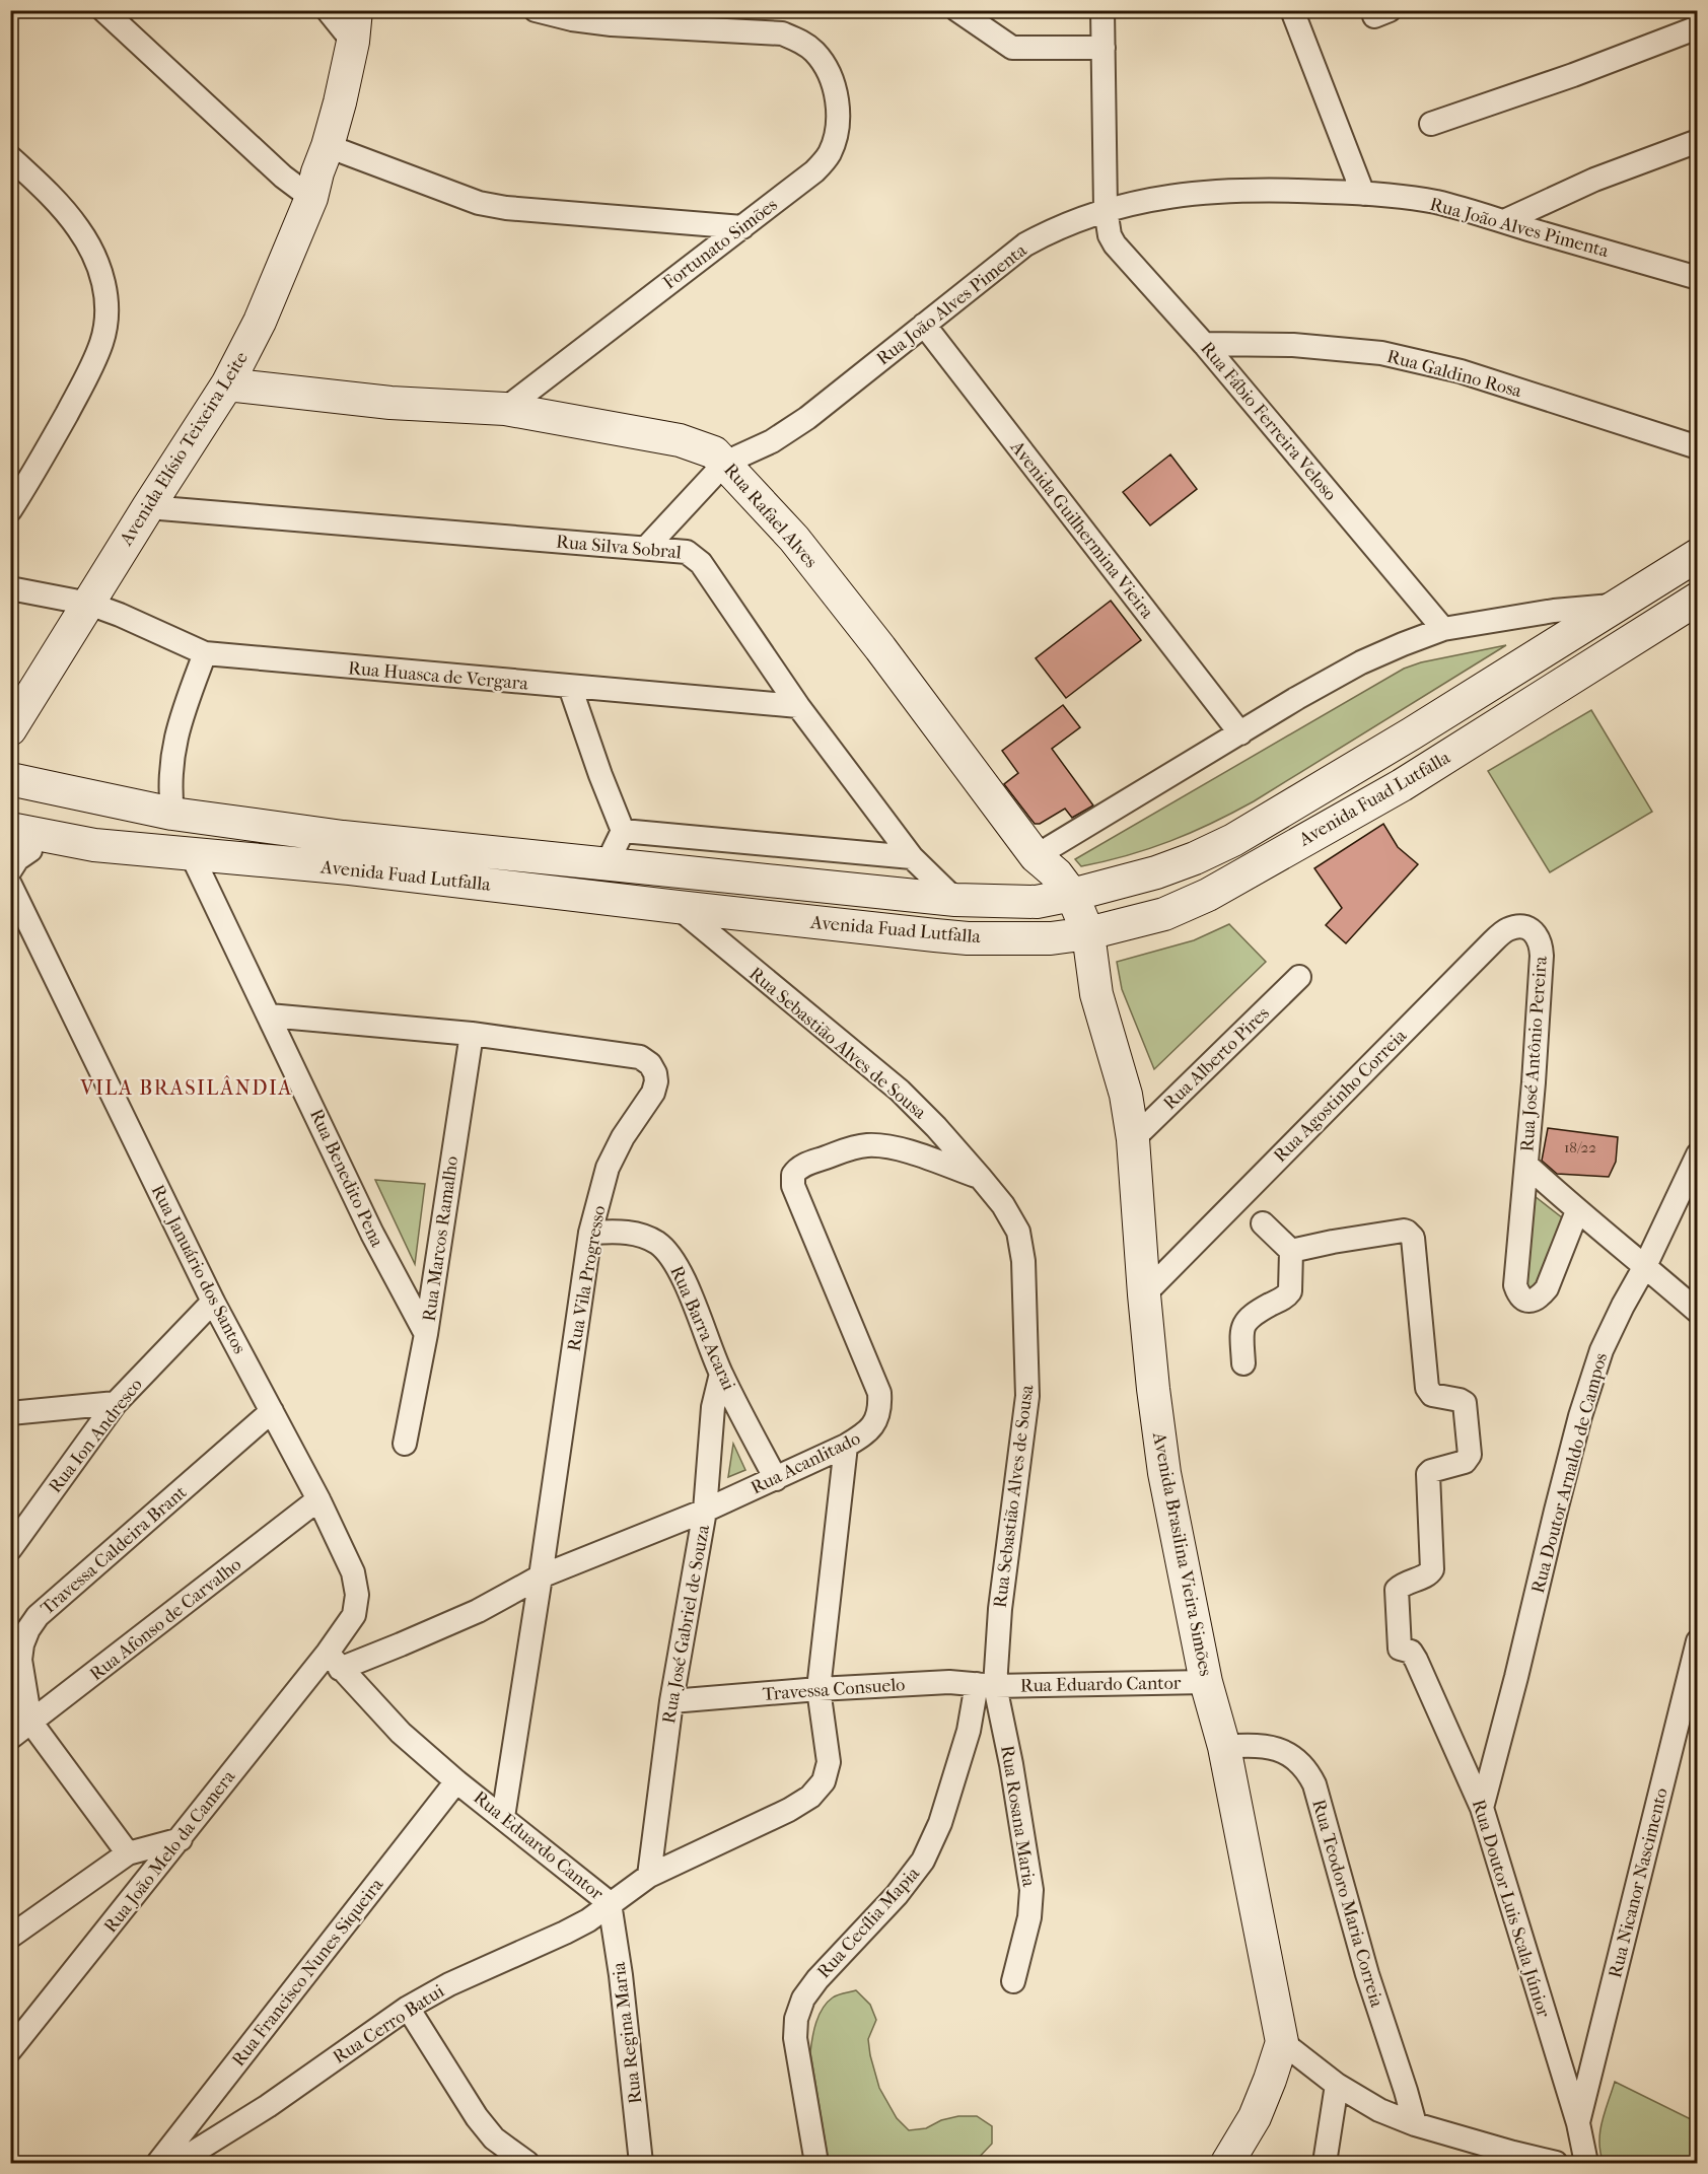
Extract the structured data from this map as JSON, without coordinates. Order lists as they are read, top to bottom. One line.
{"streets":{"main road":["Avenida Elísio Teixeira Leite","Rua Rafael Alves","Avenida Fuad Lutfalla","Avenida Brasilina Vieira Simões"],"street":["Rua João Alves Pimenta","Fortunato Simões","Rua Galdino Rosa","Rua Fábio Ferreira Veloso","Avenida Guilhermina Vieira","Rua Silva Sobral","Rua Huasca de Vergara","Rua Sebastião Alves de Sousa","Rua José Antônio Pereira","Rua Alberto Pires","Rua Agostinho Correia","Rua Benedito Pena","Rua Marcos Ramalho","Rua Januário dos Santos","Rua Vila Progresso","Rua Barra Acarai","Rua Ion Andresco","Rua Acanlitado","Rua Doutor Arnaldo de Campos","Travessa Caldeira Brant","Rua Afonso de Carvalho","Rua José Gabriel de Souza","Rua Eduardo Cantor","Travessa Consuelo","Rua Rosana Maria","Rua João Melo da Camera","Rua Nicanor Nascimento","Rua Teodoro Maria Correia","Rua Doutor Luis Scala Júnior","Rua Cecília Mapia","Rua Francisco Nunes Siqueira","Rua Cerro Batui","Rua Regina Maria"]},"crossings":[["Rua João Alves Pimenta","Rua Fábio Ferreira Veloso"],["Rua João Alves Pimenta","Rua Rafael Alves"],["Rua João Alves Pimenta","Avenida Guilhermina Vieira"],["Fortunato Simões","Rua Rafael Alves"],["Rua Galdino Rosa","Rua Fábio Ferreira Veloso"],["Rua Fábio Ferreira Veloso","Avenida Fuad Lutfalla"],["Avenida Elísio Teixeira Leite","Rua Rafael Alves"],["Avenida Elísio Teixeira Leite","Rua Silva Sobral"],["Avenida Elísio Teixeira Leite","Rua Huasca de Vergara"],["Rua Rafael Alves","Avenida Fuad Lutfalla"],["Rua Rafael Alves","Avenida Brasilina Vieira Simões"],["Avenida Guilhermina Vieira","Avenida Fuad Lutfalla"],["Rua Silva Sobral","Rua Huasca de Vergara"],["Rua Silva Sobral","Avenida Fuad Lutfalla"],["Avenida Fuad Lutfalla","Rua Sebastião Alves de Sousa"],["Avenida Fuad Lutfalla","Rua Benedito Pena"],["Avenida Fuad Lutfalla","Avenida Brasilina Vieira Simões"],["Rua Sebastião Alves de Sousa","Rua Acanlitado"],["Rua Sebastião Alves de Sousa","Rua Eduardo Cantor"],["Rua Sebastião Alves de Sousa","Travessa Consuelo"],["Rua Sebastião Alves de Sousa","Rua Rosana Maria"],["Rua Sebastião Alves de Sousa","Rua Cecília Mapia"],["Rua José Antônio Pereira","Rua Agostinho Correia"],["Rua Alberto Pires","Avenida Brasilina Vieira Simões"],["Rua Agostinho Correia","Avenida Brasilina Vieira Simões"],["Rua Benedito Pena","Rua Marcos Ramalho"],["Rua Benedito Pena","Rua Vila Progresso"],["Rua Marcos Ramalho","Rua Vila Progresso"],["Rua Januário dos Santos","Rua Ion Andresco"],["Rua Januário dos Santos","Rua Acanlitado"],["Rua Januário dos Santos","Travessa Caldeira Brant"],["Rua Januário dos Santos","Rua Afonso de Carvalho"],["Rua Januário dos Santos","Rua Eduardo Cantor"],["Rua Januário dos Santos","Rua João Melo da Camera"],["Rua Vila Progresso","Rua Barra Acarai"],["Rua Vila Progresso","Rua Acanlitado"],["Rua Vila Progresso","Rua Eduardo Cantor"],["Rua Barra Acarai","Rua Acanlitado"],["Rua Barra Acarai","Rua José Gabriel de Souza"],["Rua Acanlitado","Rua José Gabriel de Souza"],["Rua Acanlitado","Rua Eduardo Cantor"],["Rua Acanlitado","Rua João Melo da Camera"],["Rua Doutor Arnaldo de Campos","Rua Doutor Luis Scala Júnior"],["Travessa Caldeira Brant","Rua Afonso de Carvalho"],["Avenida Brasilina Vieira Simões","Rua Eduardo Cantor"],["Avenida Brasilina Vieira Simões","Rua Teodoro Maria Correia"],["Rua José Gabriel de Souza","Rua Eduardo Cantor"],["Rua José Gabriel de Souza","Travessa Consuelo"],["Rua Eduardo Cantor","Travessa Consuelo"],["Rua Eduardo Cantor","Rua Rosana Maria"],["Rua Eduardo Cantor","Rua João Melo da Camera"],["Rua Eduardo Cantor","Rua Cecília Mapia"],["Rua Eduardo Cantor","Rua Francisco Nunes Siqueira"],["Rua Eduardo Cantor","Rua Cerro Batui"],["Rua Eduardo Cantor","Rua Regina Maria"],["Travessa Consuelo","Rua Rosana Maria"],["Travessa Consuelo","Rua Cecília Mapia"],["Rua Rosana Maria","Rua Cecília Mapia"],["Rua Nicanor Nascimento","Rua Doutor Luis Scala Júnior"],["Rua Cerro Batui","Rua Regina Maria"]],"districts":["VILA BRASILÂNDIA"],"house_numbers":["18/22"]}
